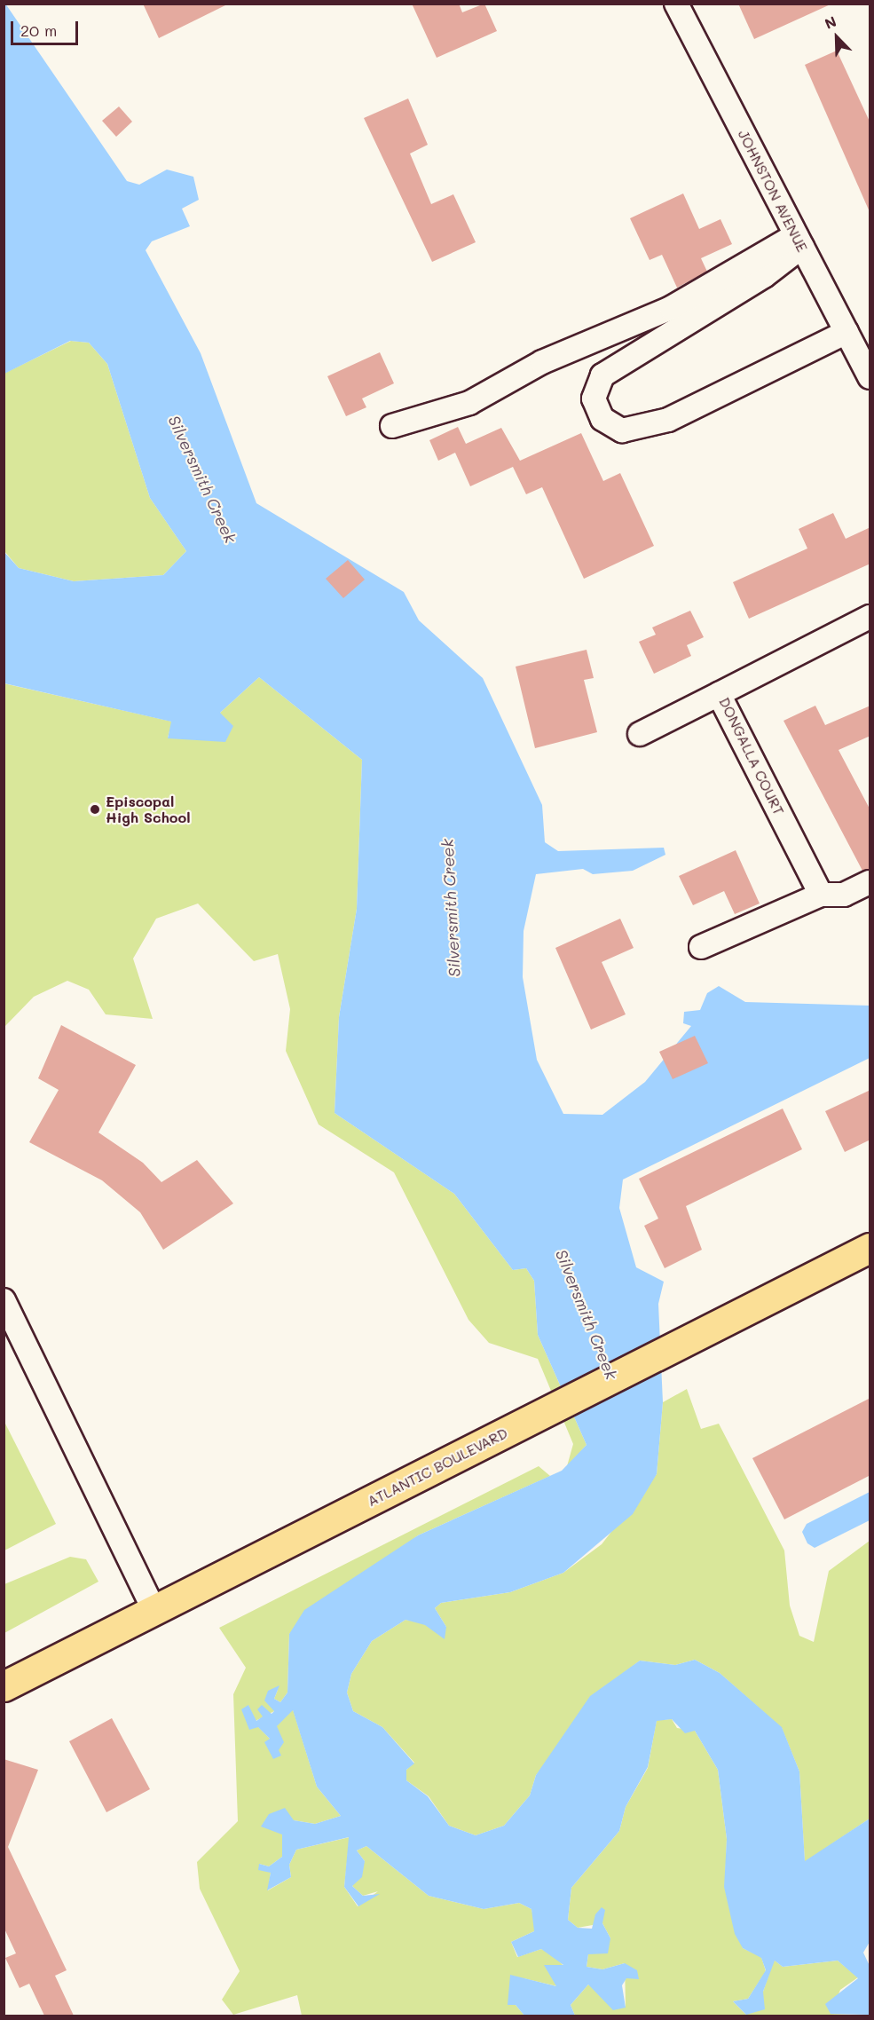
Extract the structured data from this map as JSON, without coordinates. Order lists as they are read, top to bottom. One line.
{"streets":{"main road":["ATLANTIC BOULEVARD"],"street":["JOHNSTON AVENUE","DONGALLA COURT"]},"water":["Silversmith Creek"],"places":["Episcopal High School"],"scale_bar":"20 m","north":"top left"}
